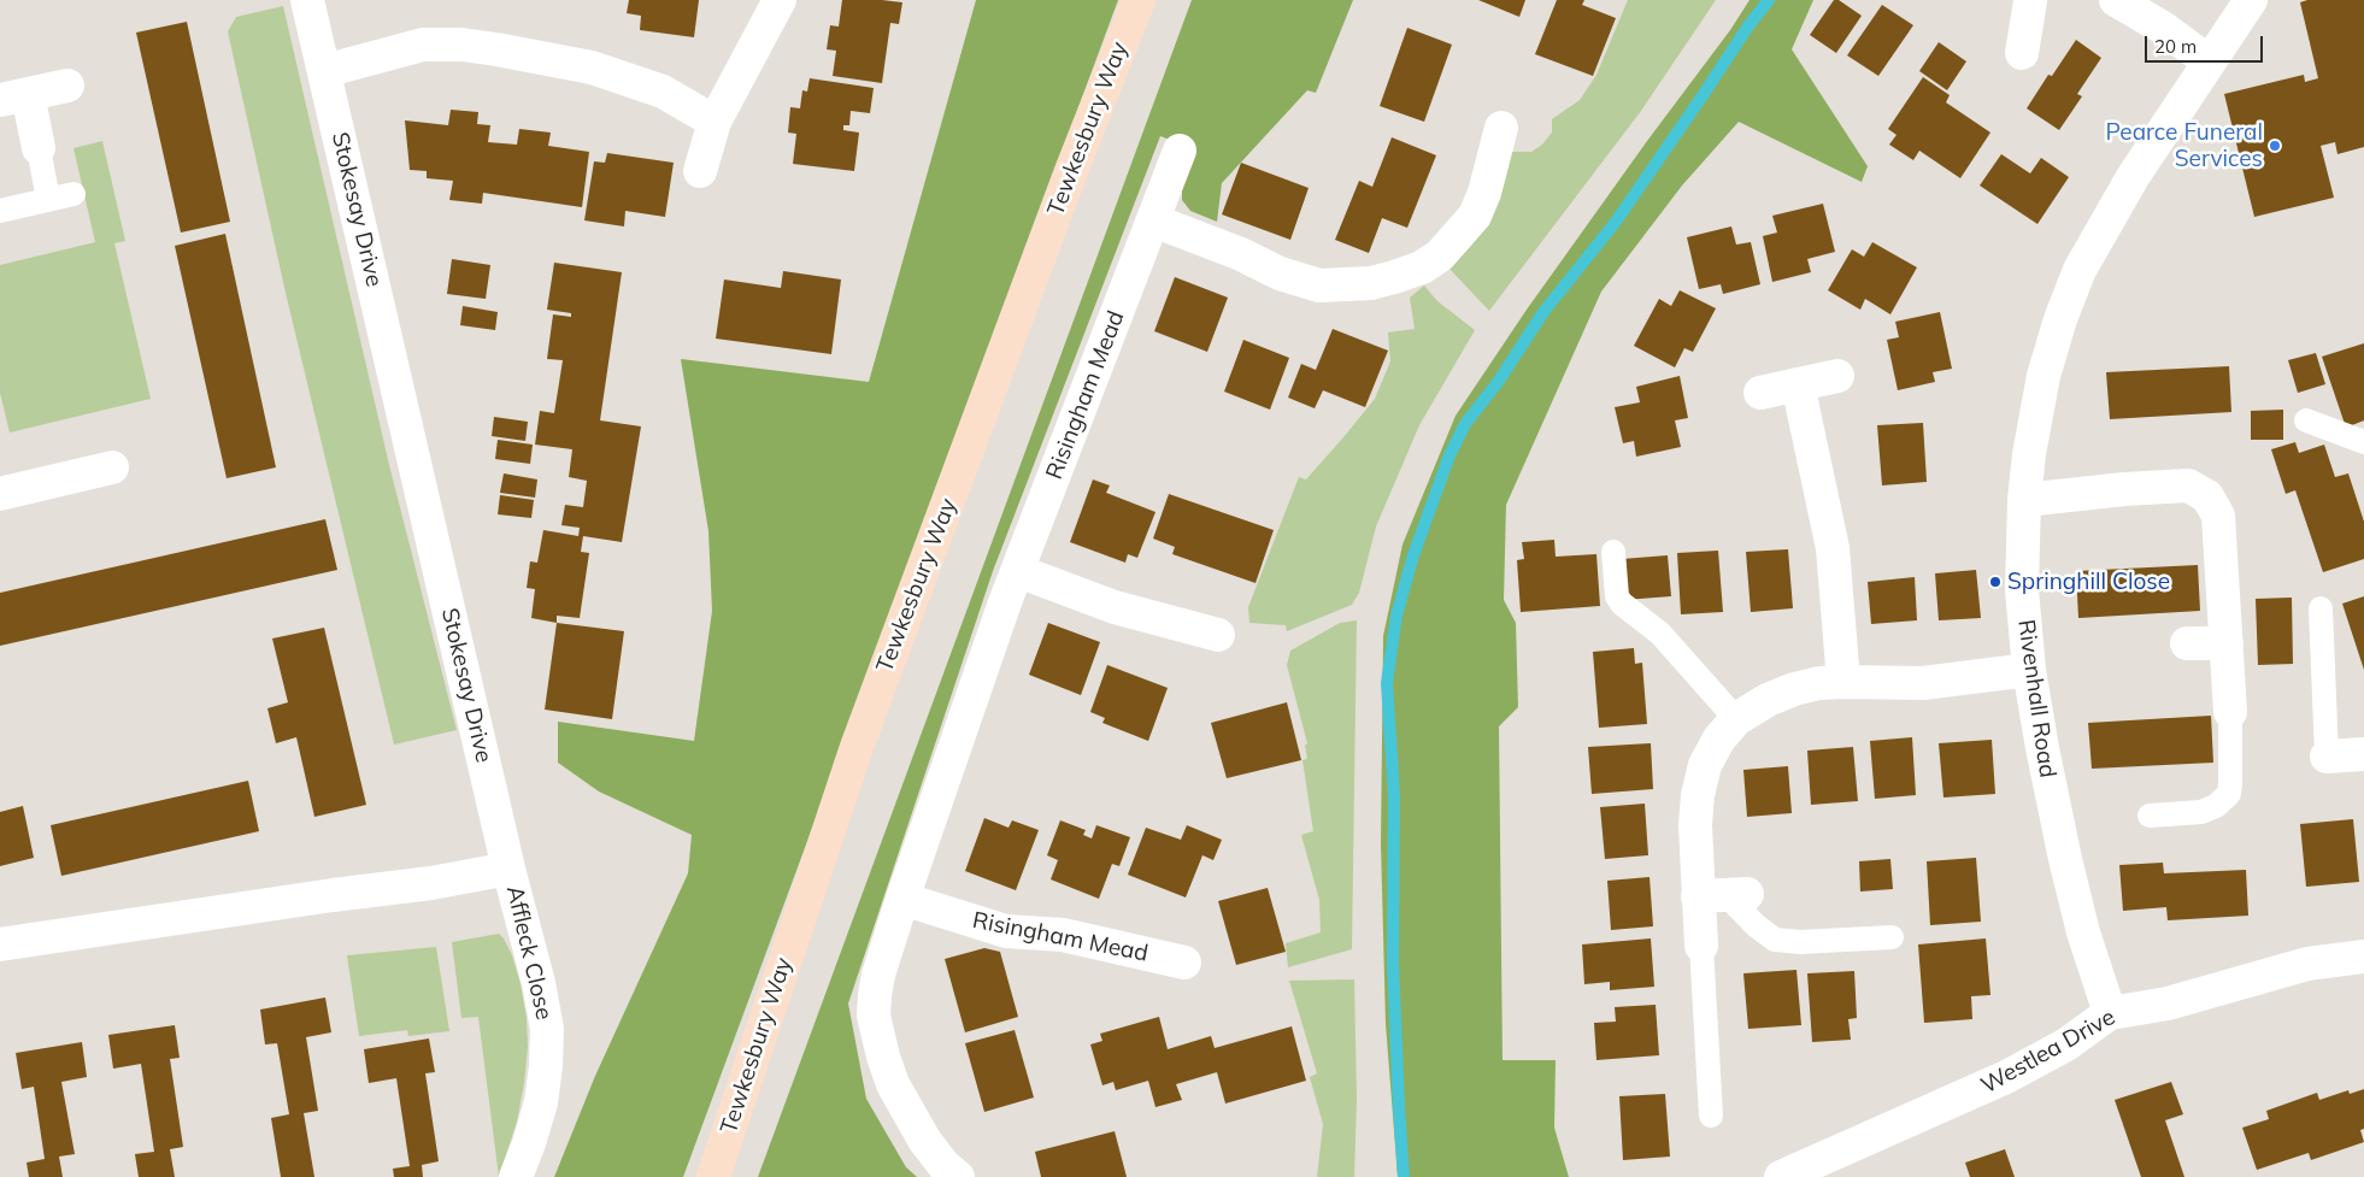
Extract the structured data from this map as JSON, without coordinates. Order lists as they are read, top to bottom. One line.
{"streets":{"main road":["Tewkesbury Way"],"street":["Stokesay Drive","Risingham Mead","Rivenhall Road","Affleck Close","Westlea Drive"]},"crossings":[["Stokesay Drive","Affleck Close"],["Rivenhall Road","Westlea Drive"]],"places":["Pearce Funeral Services","Springhill Close"],"scale_bar":"20 m"}
